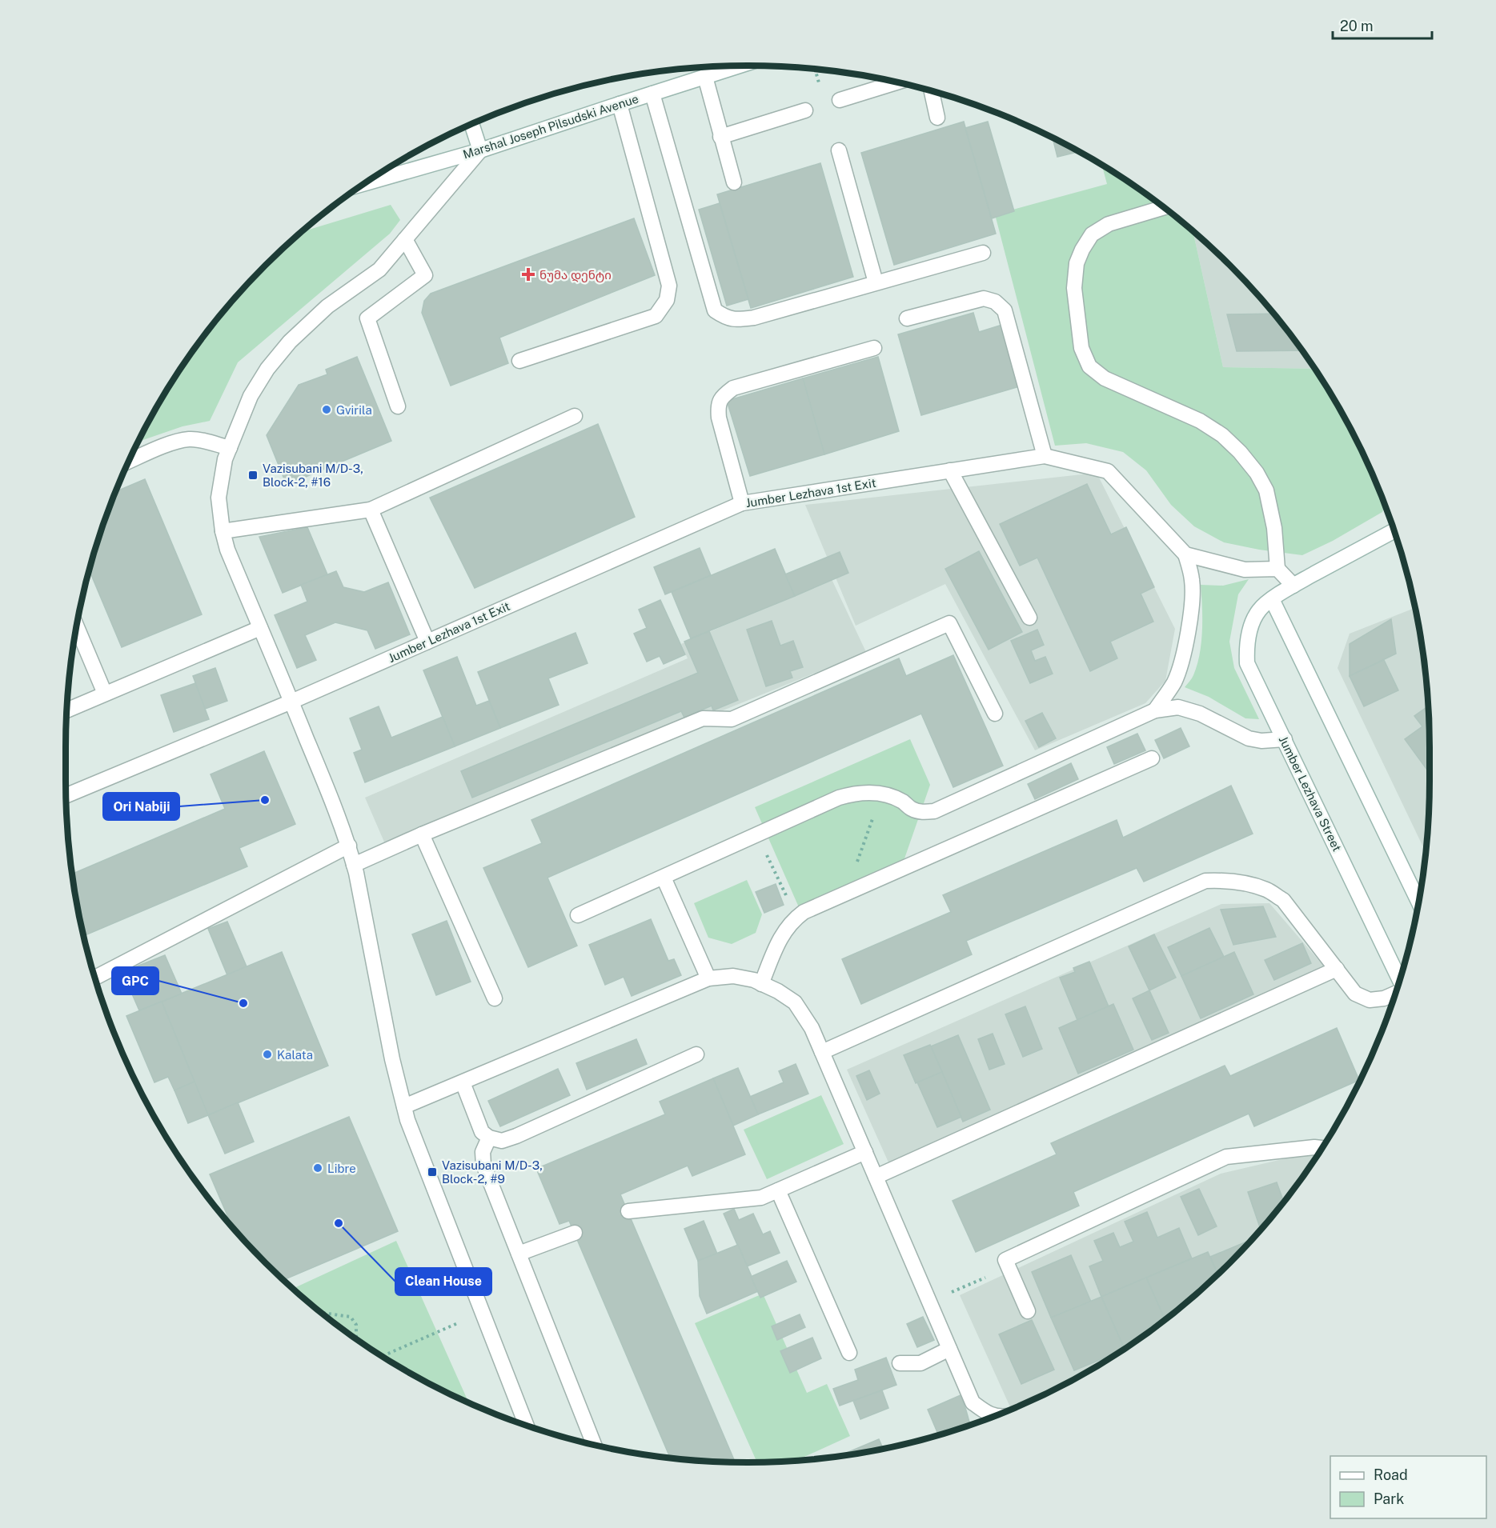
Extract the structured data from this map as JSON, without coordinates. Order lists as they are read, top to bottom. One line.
{"streets":{"street":["Marshal Joseph Pilsudski Avenue","Jumber Lezhava 1st Exit","Jumber Lezhava Street"]},"places":{"health":["ნუმა დენტი"],"other":["Gvirila","Ori Nabiji","GPC","Kalata","Libre","Clean House"],"transit":["Vazisubani M/D-3, Block-2, #16","Vazisubani M/D-3, Block-2, #9"]},"legend":["Road","Park"],"scale_bar":"20 m"}
